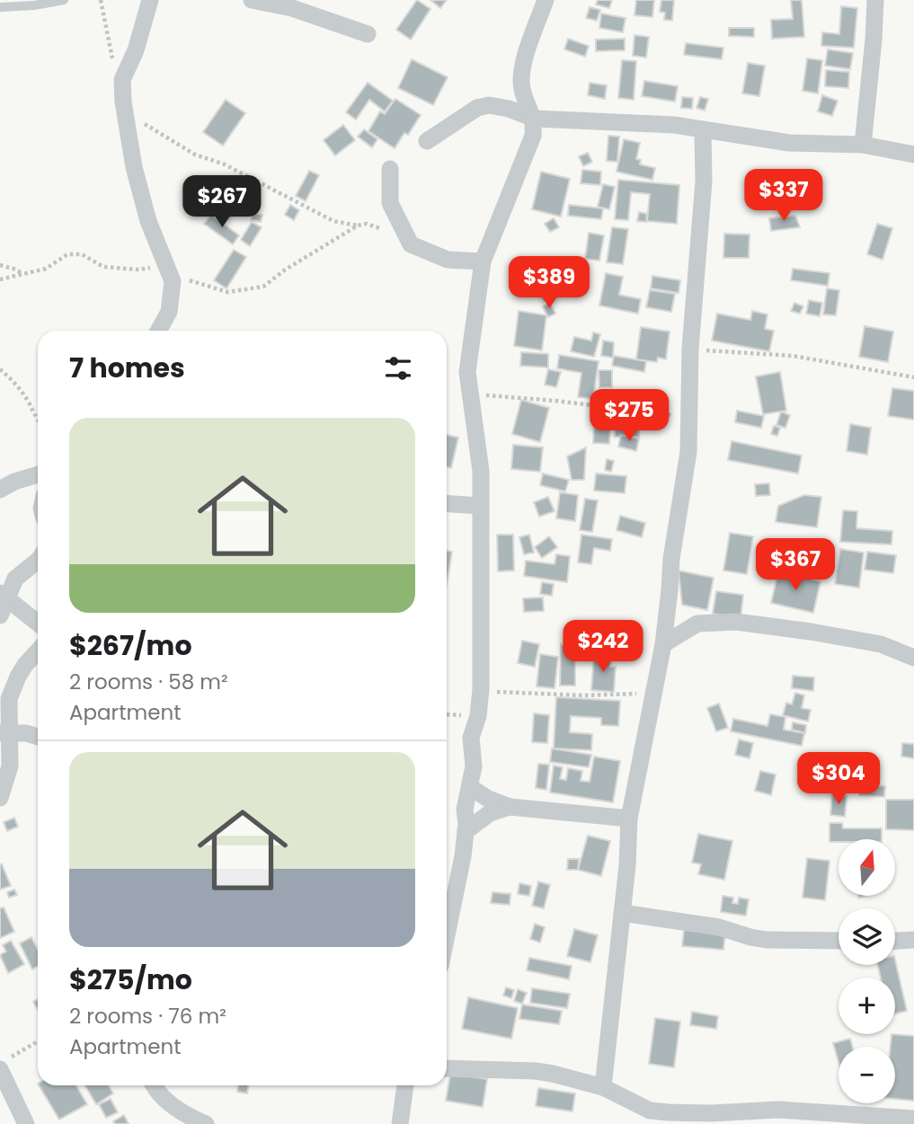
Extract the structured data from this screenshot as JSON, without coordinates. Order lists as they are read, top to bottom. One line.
{"north":"top","page":{"price":["$337","$267","$389","$275","$367","$242","$304"],"heading":"7 homes","list":[{"name":"$267/mo","note":"2 rooms · 58 m² · Apartment"},{"name":"$275/mo","note":"2 rooms · 76 m² · Apartment"}],"map_buttons":["+","−"]}}
